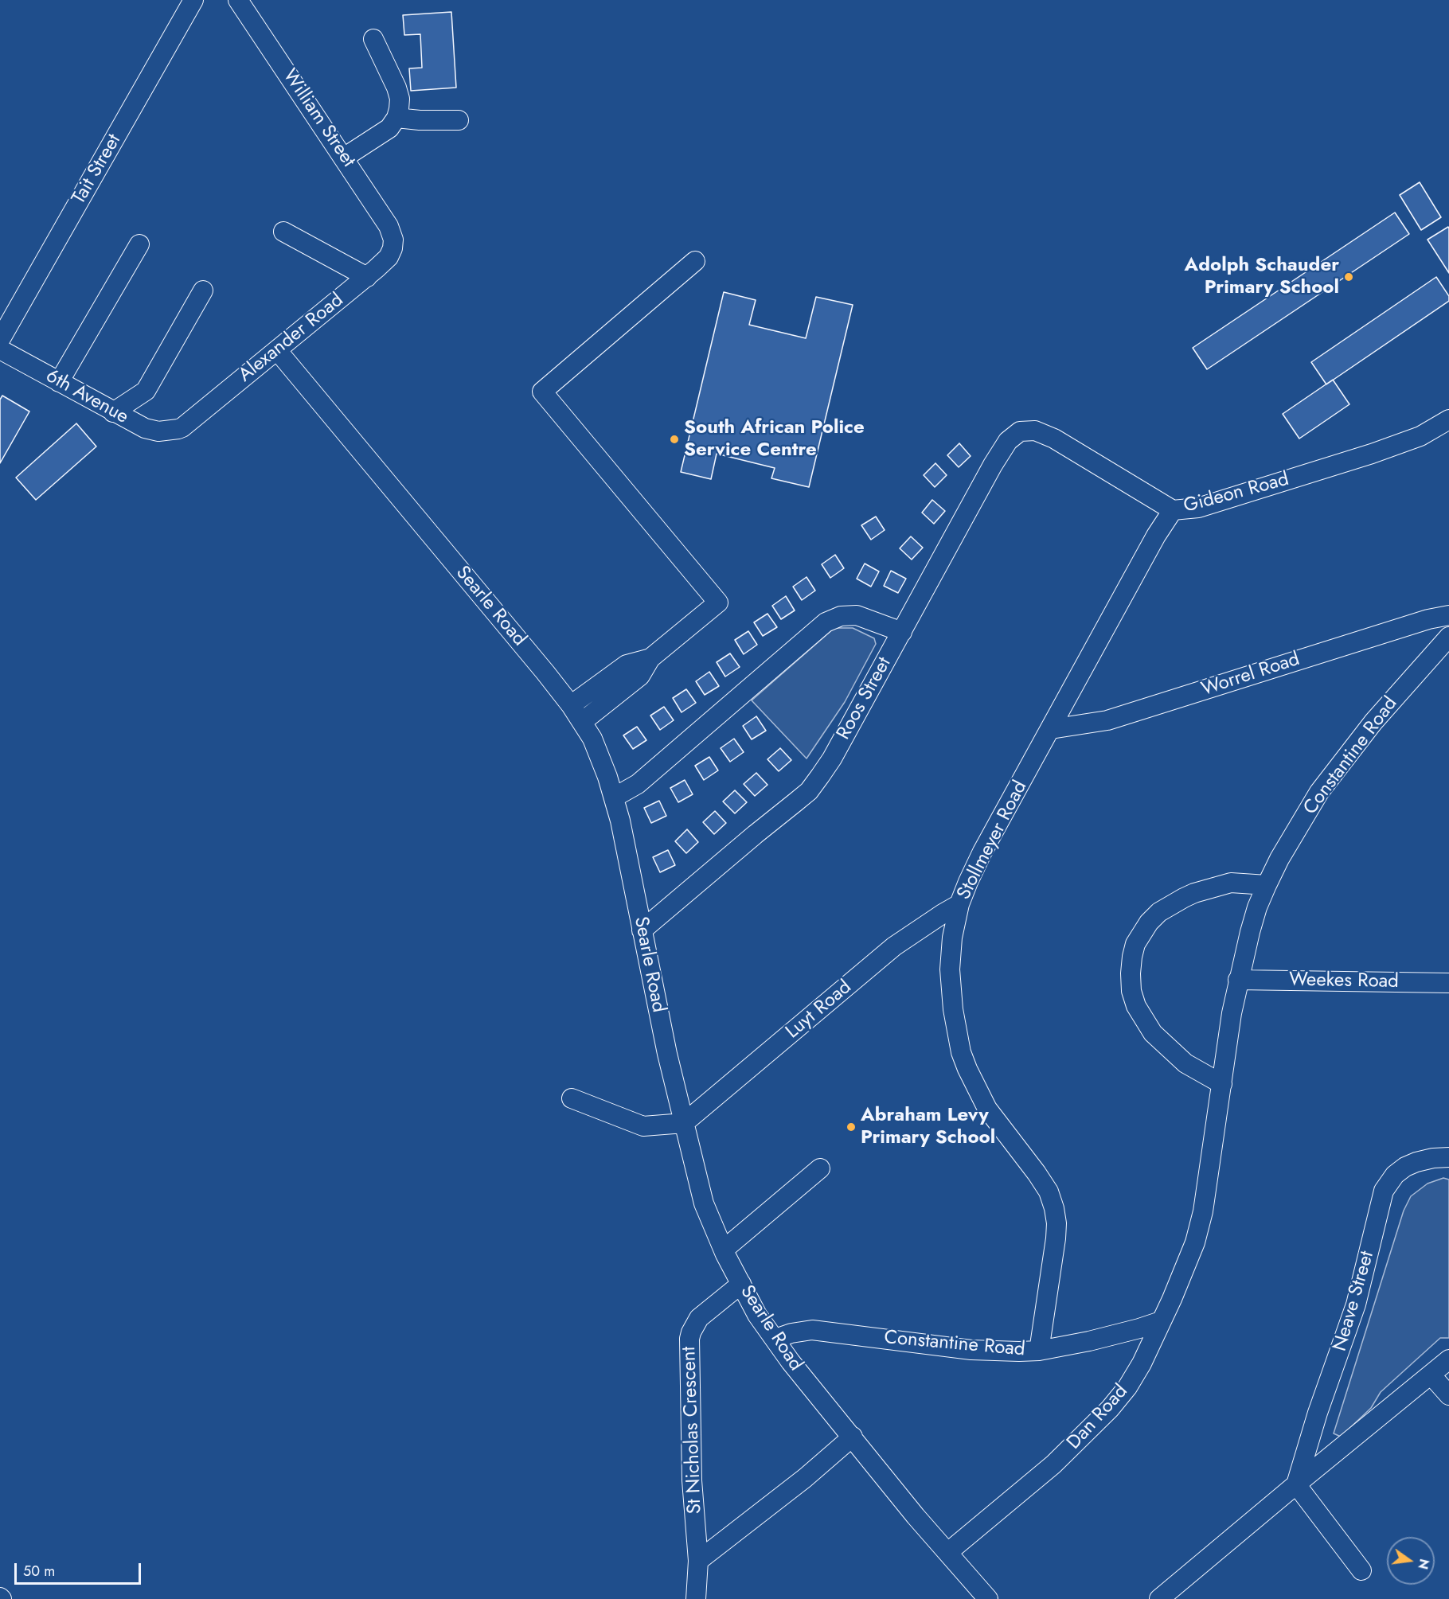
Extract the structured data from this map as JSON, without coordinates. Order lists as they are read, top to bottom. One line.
{"streets":{"street":["William Street","Tait Street","Alexander Road","6th Avenue","Gideon Road","Searle Road","Worrel Road","Roos Street","Constantine Road","Stollmeyer Road","Weekes Road","Luyt Road","Neave Street","Dan Road","St Nicholas Crescent"]},"crossings":[["William Street","Alexander Road"],["Alexander Road","6th Avenue"],["Alexander Road","Searle Road"],["Gideon Road","Roos Street"],["Gideon Road","Stollmeyer Road"],["Searle Road","Roos Street"],["Searle Road","Constantine Road"],["Searle Road","Luyt Road"],["Searle Road","Dan Road"],["Searle Road","St Nicholas Crescent"],["Worrel Road","Stollmeyer Road"],["Constantine Road","Stollmeyer Road"],["Constantine Road","Weekes Road"],["Constantine Road","Dan Road"],["Stollmeyer Road","Luyt Road"]],"places":["Adolph Schauder Primary School","South African Police Service Centre","Abraham Levy Primary School"],"scale_bar":"50 m","north":"right"}
